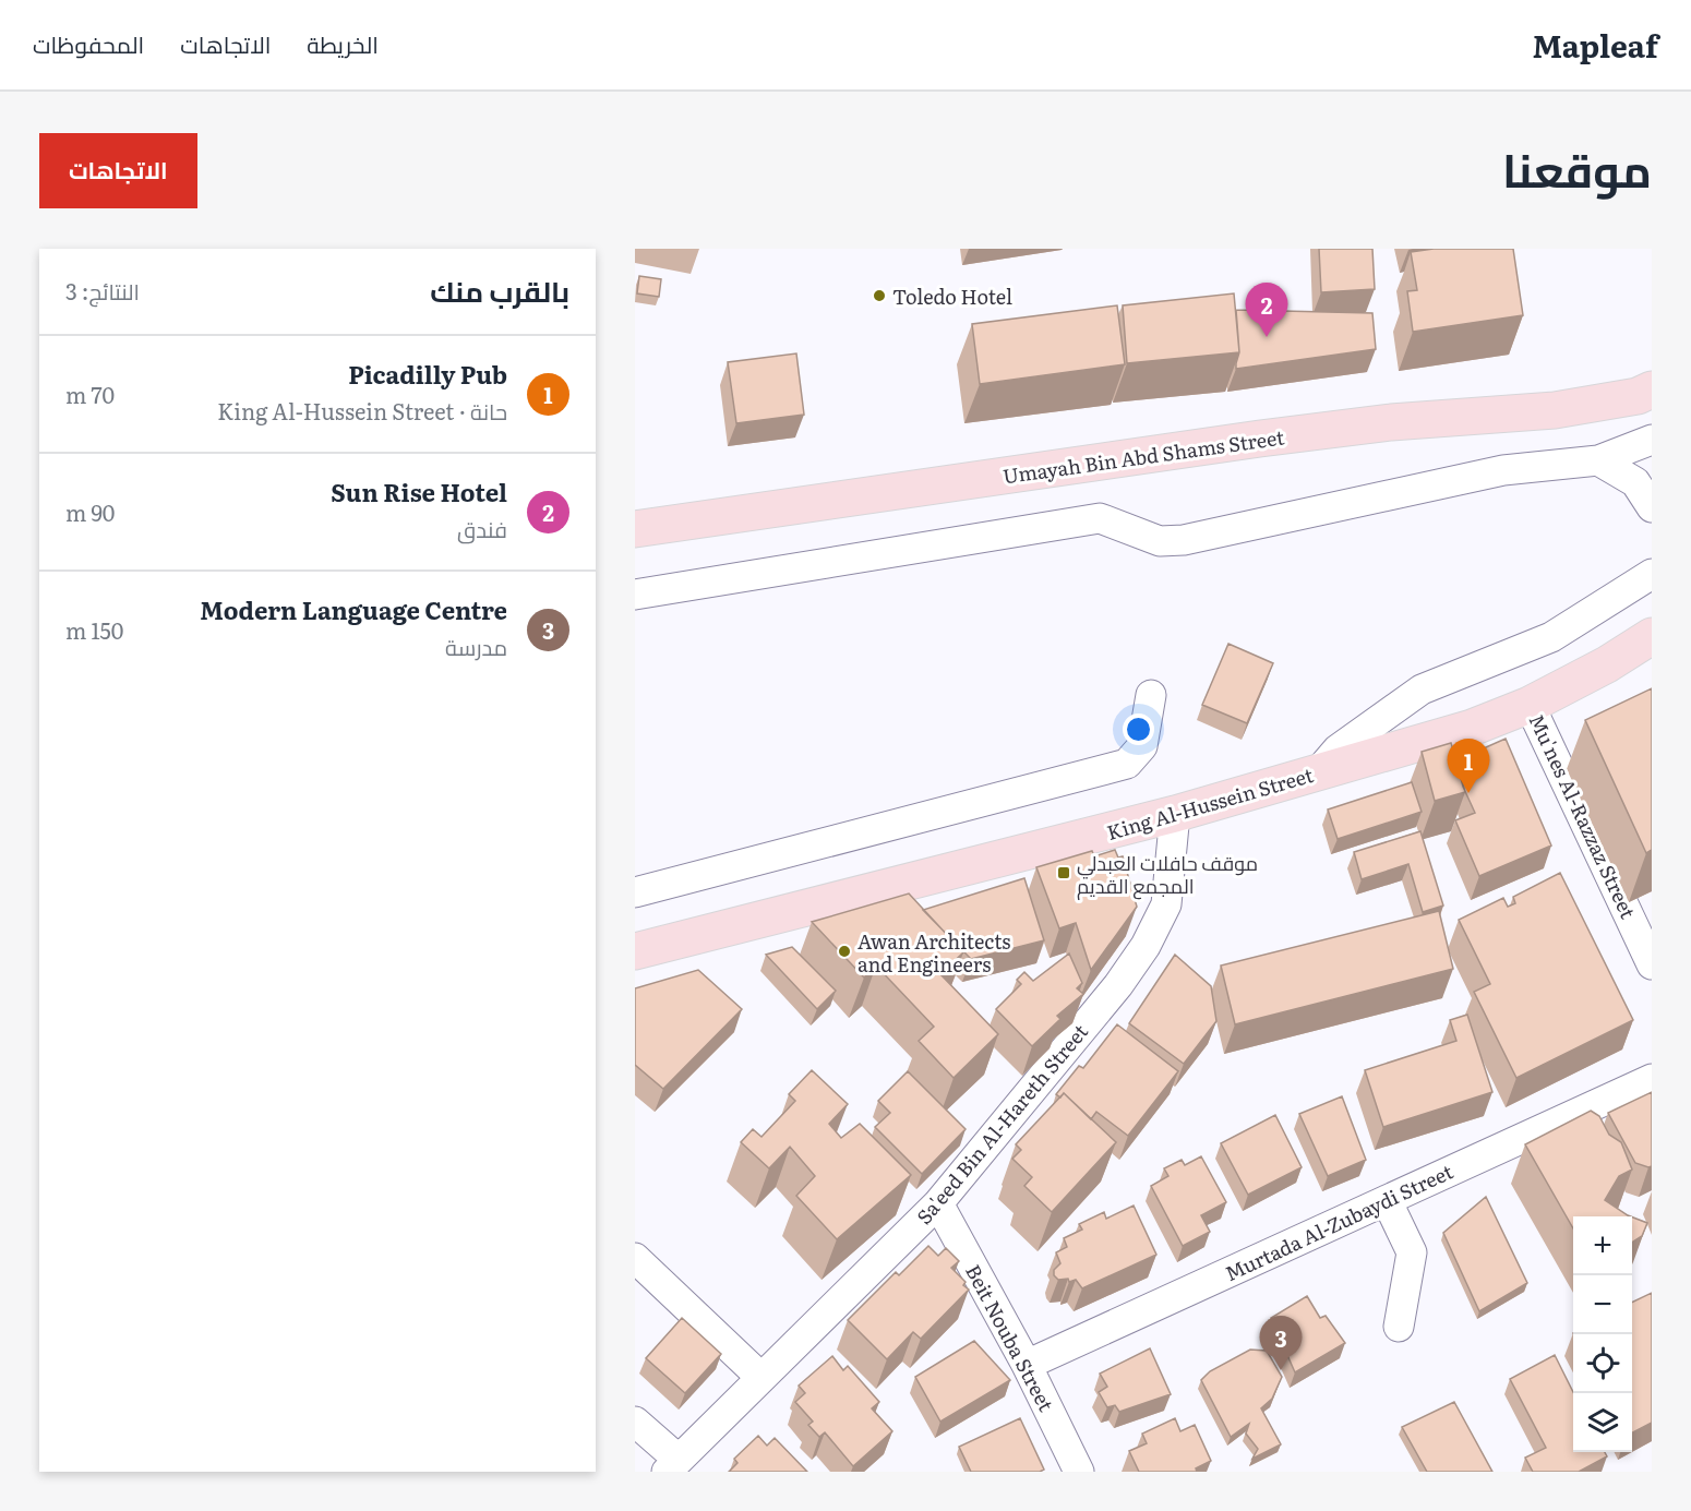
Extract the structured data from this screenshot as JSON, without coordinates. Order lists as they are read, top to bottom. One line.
{"streets":{"main road":["Umayah Bin Abd Shams Street","King Al-Hussein Street"],"street":["Mu'nes Al-Razzaz Street","Sa'eed Bin Al-Hareth Street","Murtada Al-Zubaydi Street","Beit Nouba Street"]},"crossings":[["King Al-Hussein Street","Mu'nes Al-Razzaz Street"],["King Al-Hussein Street","Sa'eed Bin Al-Hareth Street"],["Sa'eed Bin Al-Hareth Street","Beit Nouba Street"],["Murtada Al-Zubaydi Street","Beit Nouba Street"]],"places":{"other":["Toledo Hotel","Awan Architects and Engineers"],"transit":["موقف حافلات العبدلي المجمع القديم"]},"page":{"header":"Mapleaf","nav":["الخريطة","الاتجاهات","المحفوظات"],"title":"موقعنا","buttons":"الاتجاهات","heading":["بالقرب منك","النتائج: 3"],"pins":["2","1","3"],"list":[{"mark":"1","name":"Picadilly Pub","note":"حانة · King Al-Hussein Street","value":"70 m"},{"mark":"2","name":"Sun Rise Hotel","note":"فندق","value":"90 m"},{"mark":"3","name":"Modern Language Centre","note":"مدرسة","value":"150 m"}],"map_buttons":["+","−"]}}
